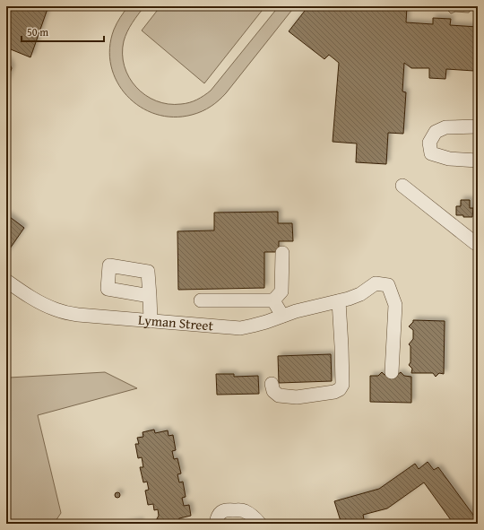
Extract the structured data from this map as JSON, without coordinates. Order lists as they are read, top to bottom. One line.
{"streets":{"street":["Lyman Street"]},"scale_bar":"50 m"}
